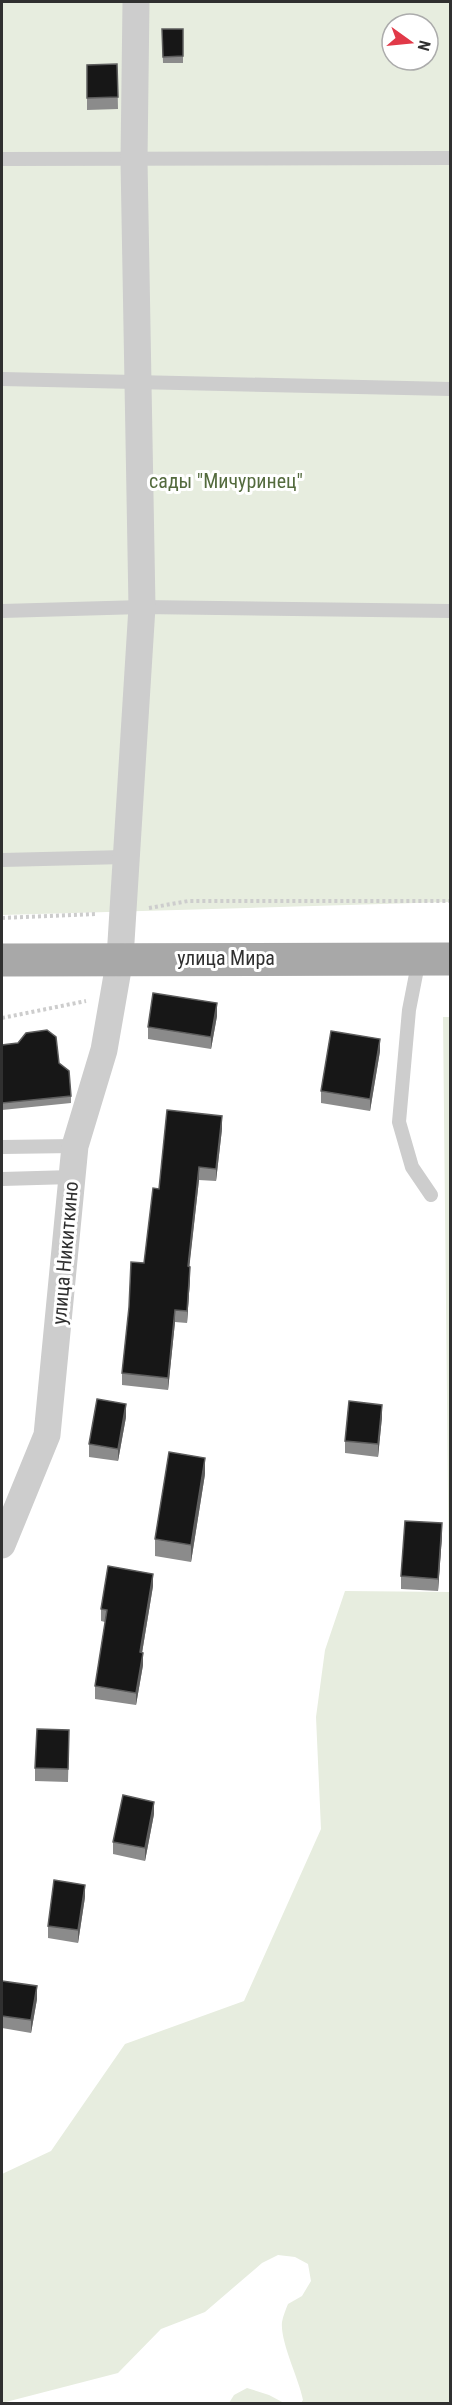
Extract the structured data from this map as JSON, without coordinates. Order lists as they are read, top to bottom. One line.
{"streets":{"main road":["улица Мира"],"street":["улица Никиткино"]},"crossings":[["улица Мира","улица Никиткино"]],"parks":["сады \"Мичуринец\""],"north":"right"}
